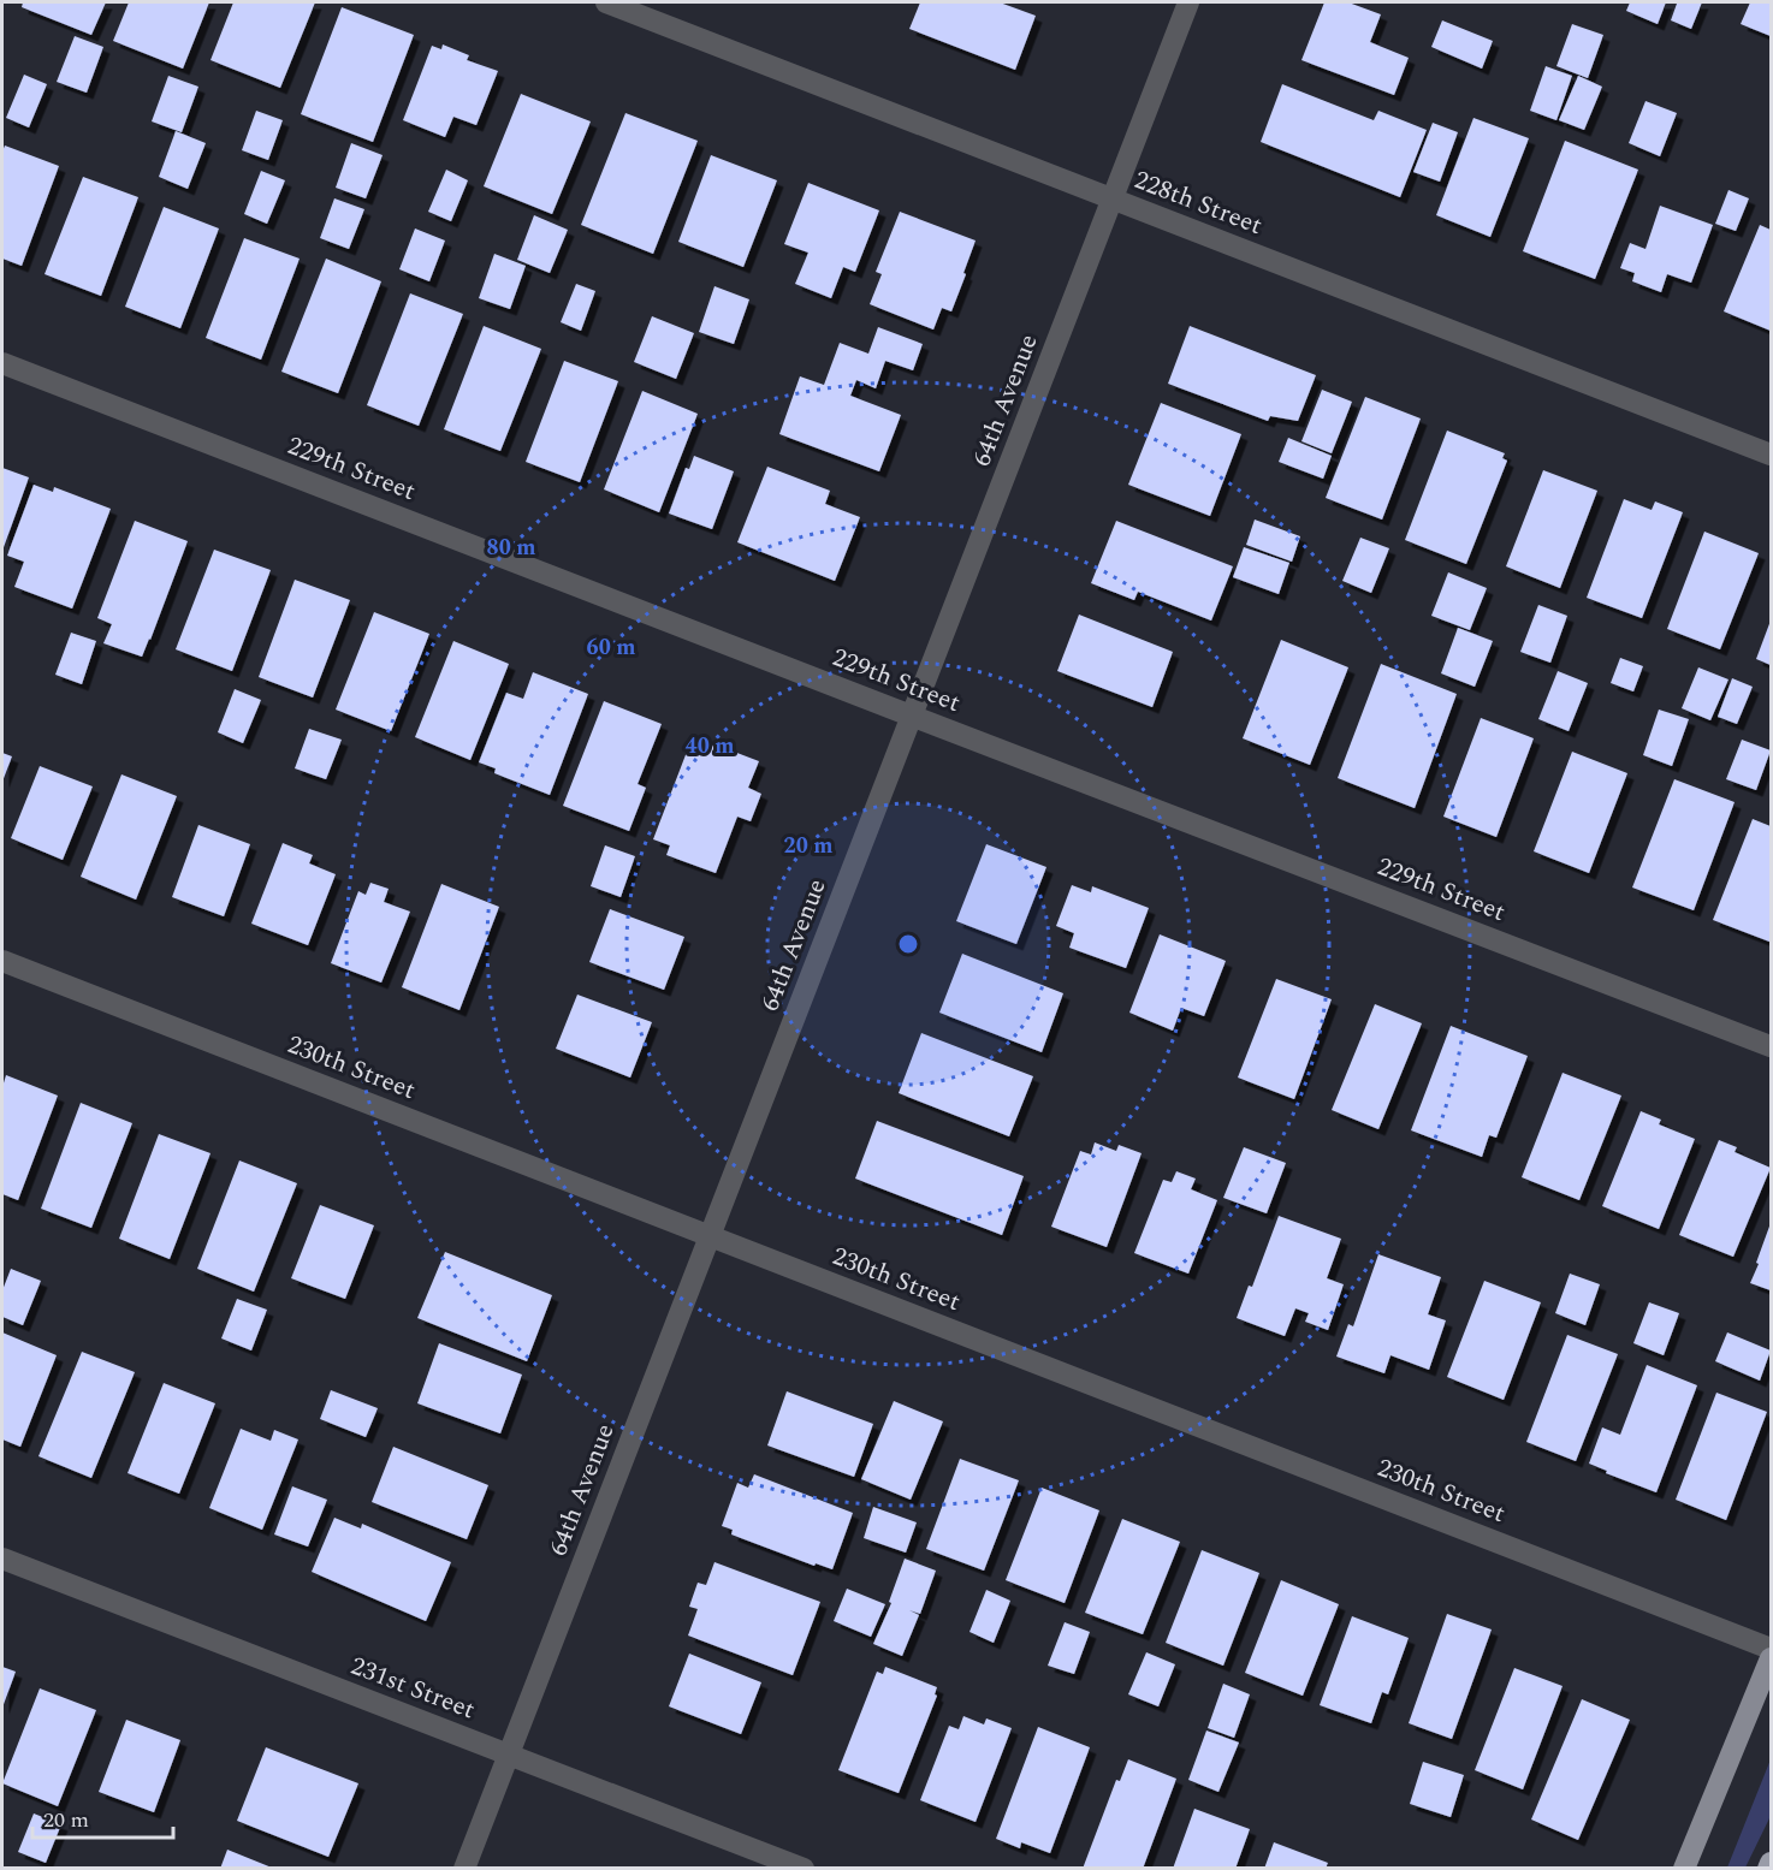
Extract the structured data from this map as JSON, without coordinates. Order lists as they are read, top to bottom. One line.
{"streets":{"street":["228th Street","64th Avenue","229th Street","230th Street","231st Street"]},"crossings":[["228th Street","64th Avenue"],["64th Avenue","229th Street"],["64th Avenue","230th Street"],["64th Avenue","231st Street"]],"scale_bar":"20 m","rings":["80 m","60 m","40 m","20 m"]}
